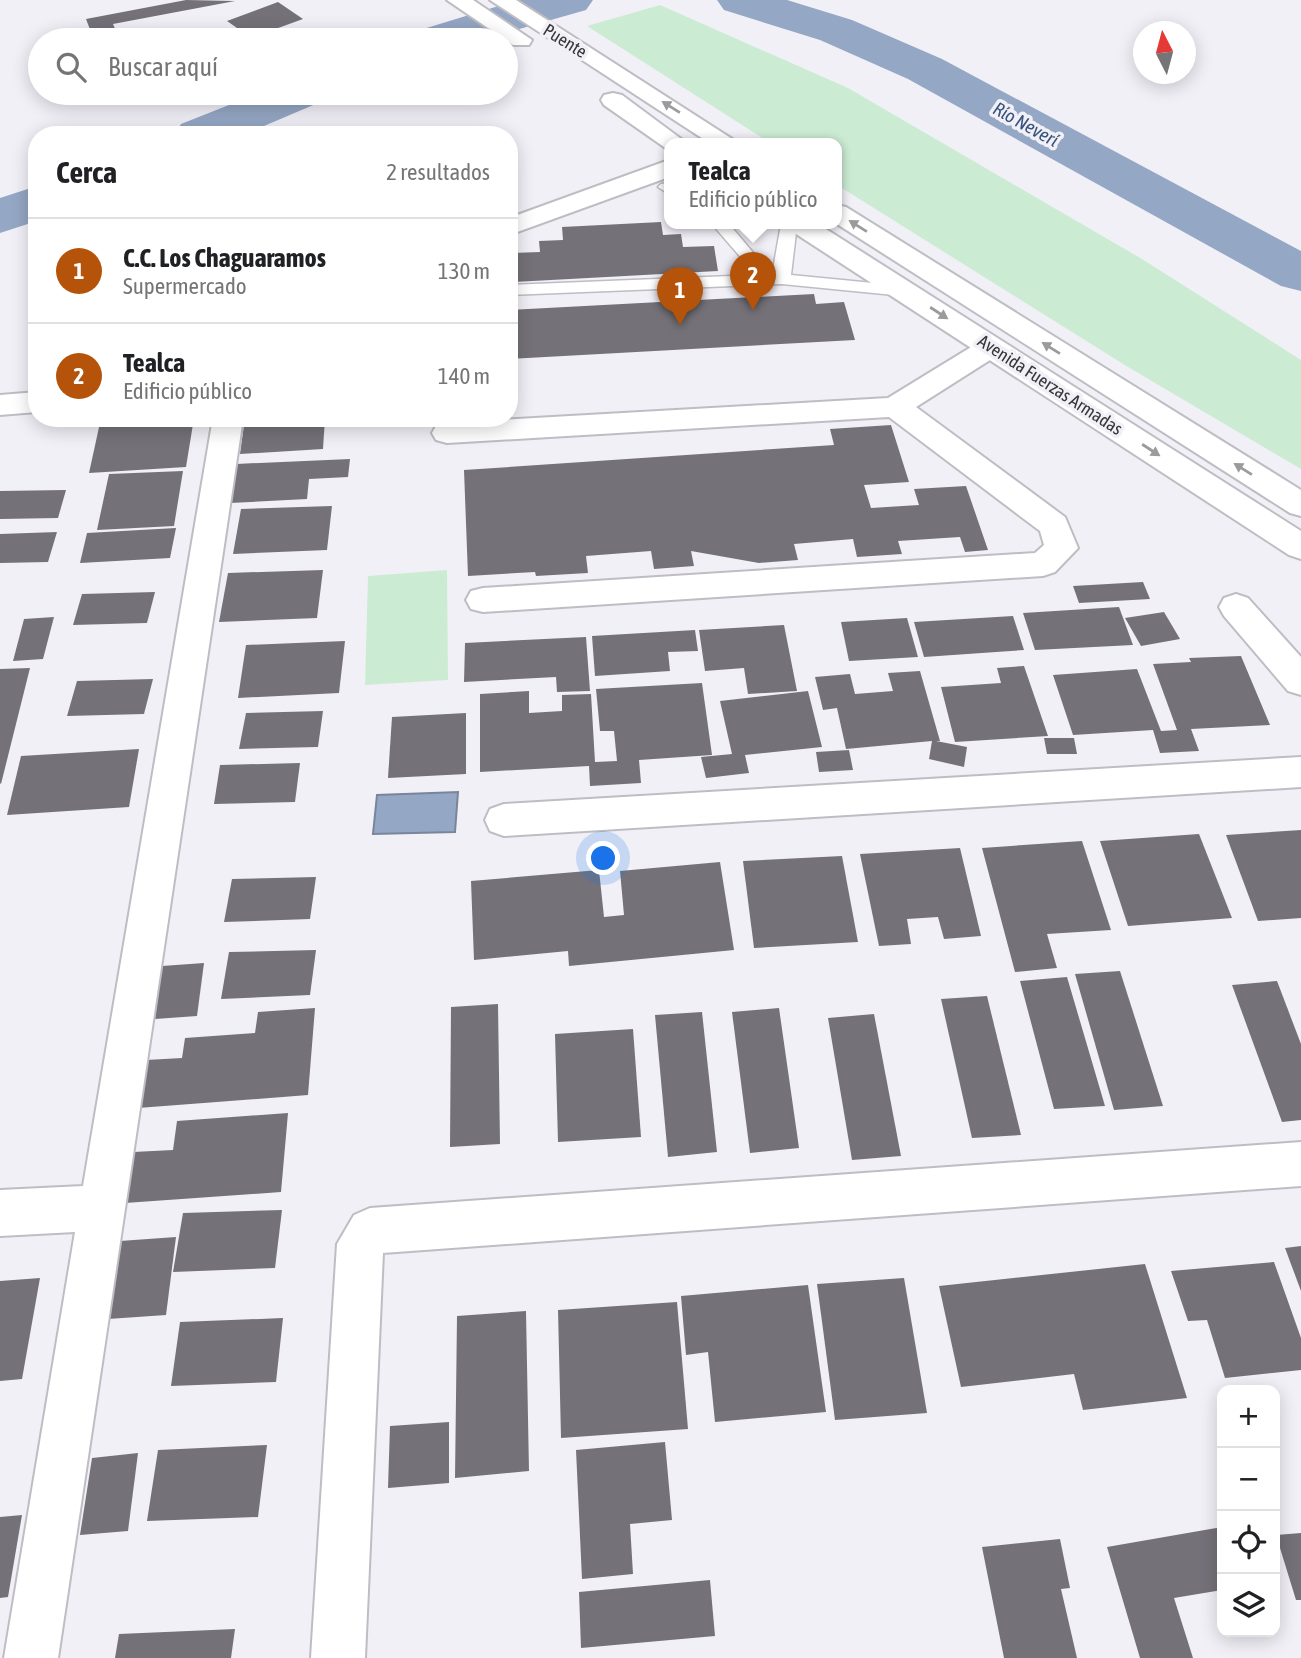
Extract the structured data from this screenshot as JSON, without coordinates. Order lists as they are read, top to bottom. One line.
{"streets":{"street":["Puente","Avenida Fuerzas Armadas"]},"water":["Río Neverí"],"north":"top","page":{"search":"Buscar aquí","heading":["Cerca","2 resultados"],"popup":["Tealca","Edificio público"],"list":[{"mark":"1","name":"C.C. Los Chaguaramos","note":"Supermercado","value":"130 m"},{"mark":"2","name":"Tealca","note":"Edificio público","value":"140 m"}],"pins":["2","1"],"map_buttons":["+","−"]}}
